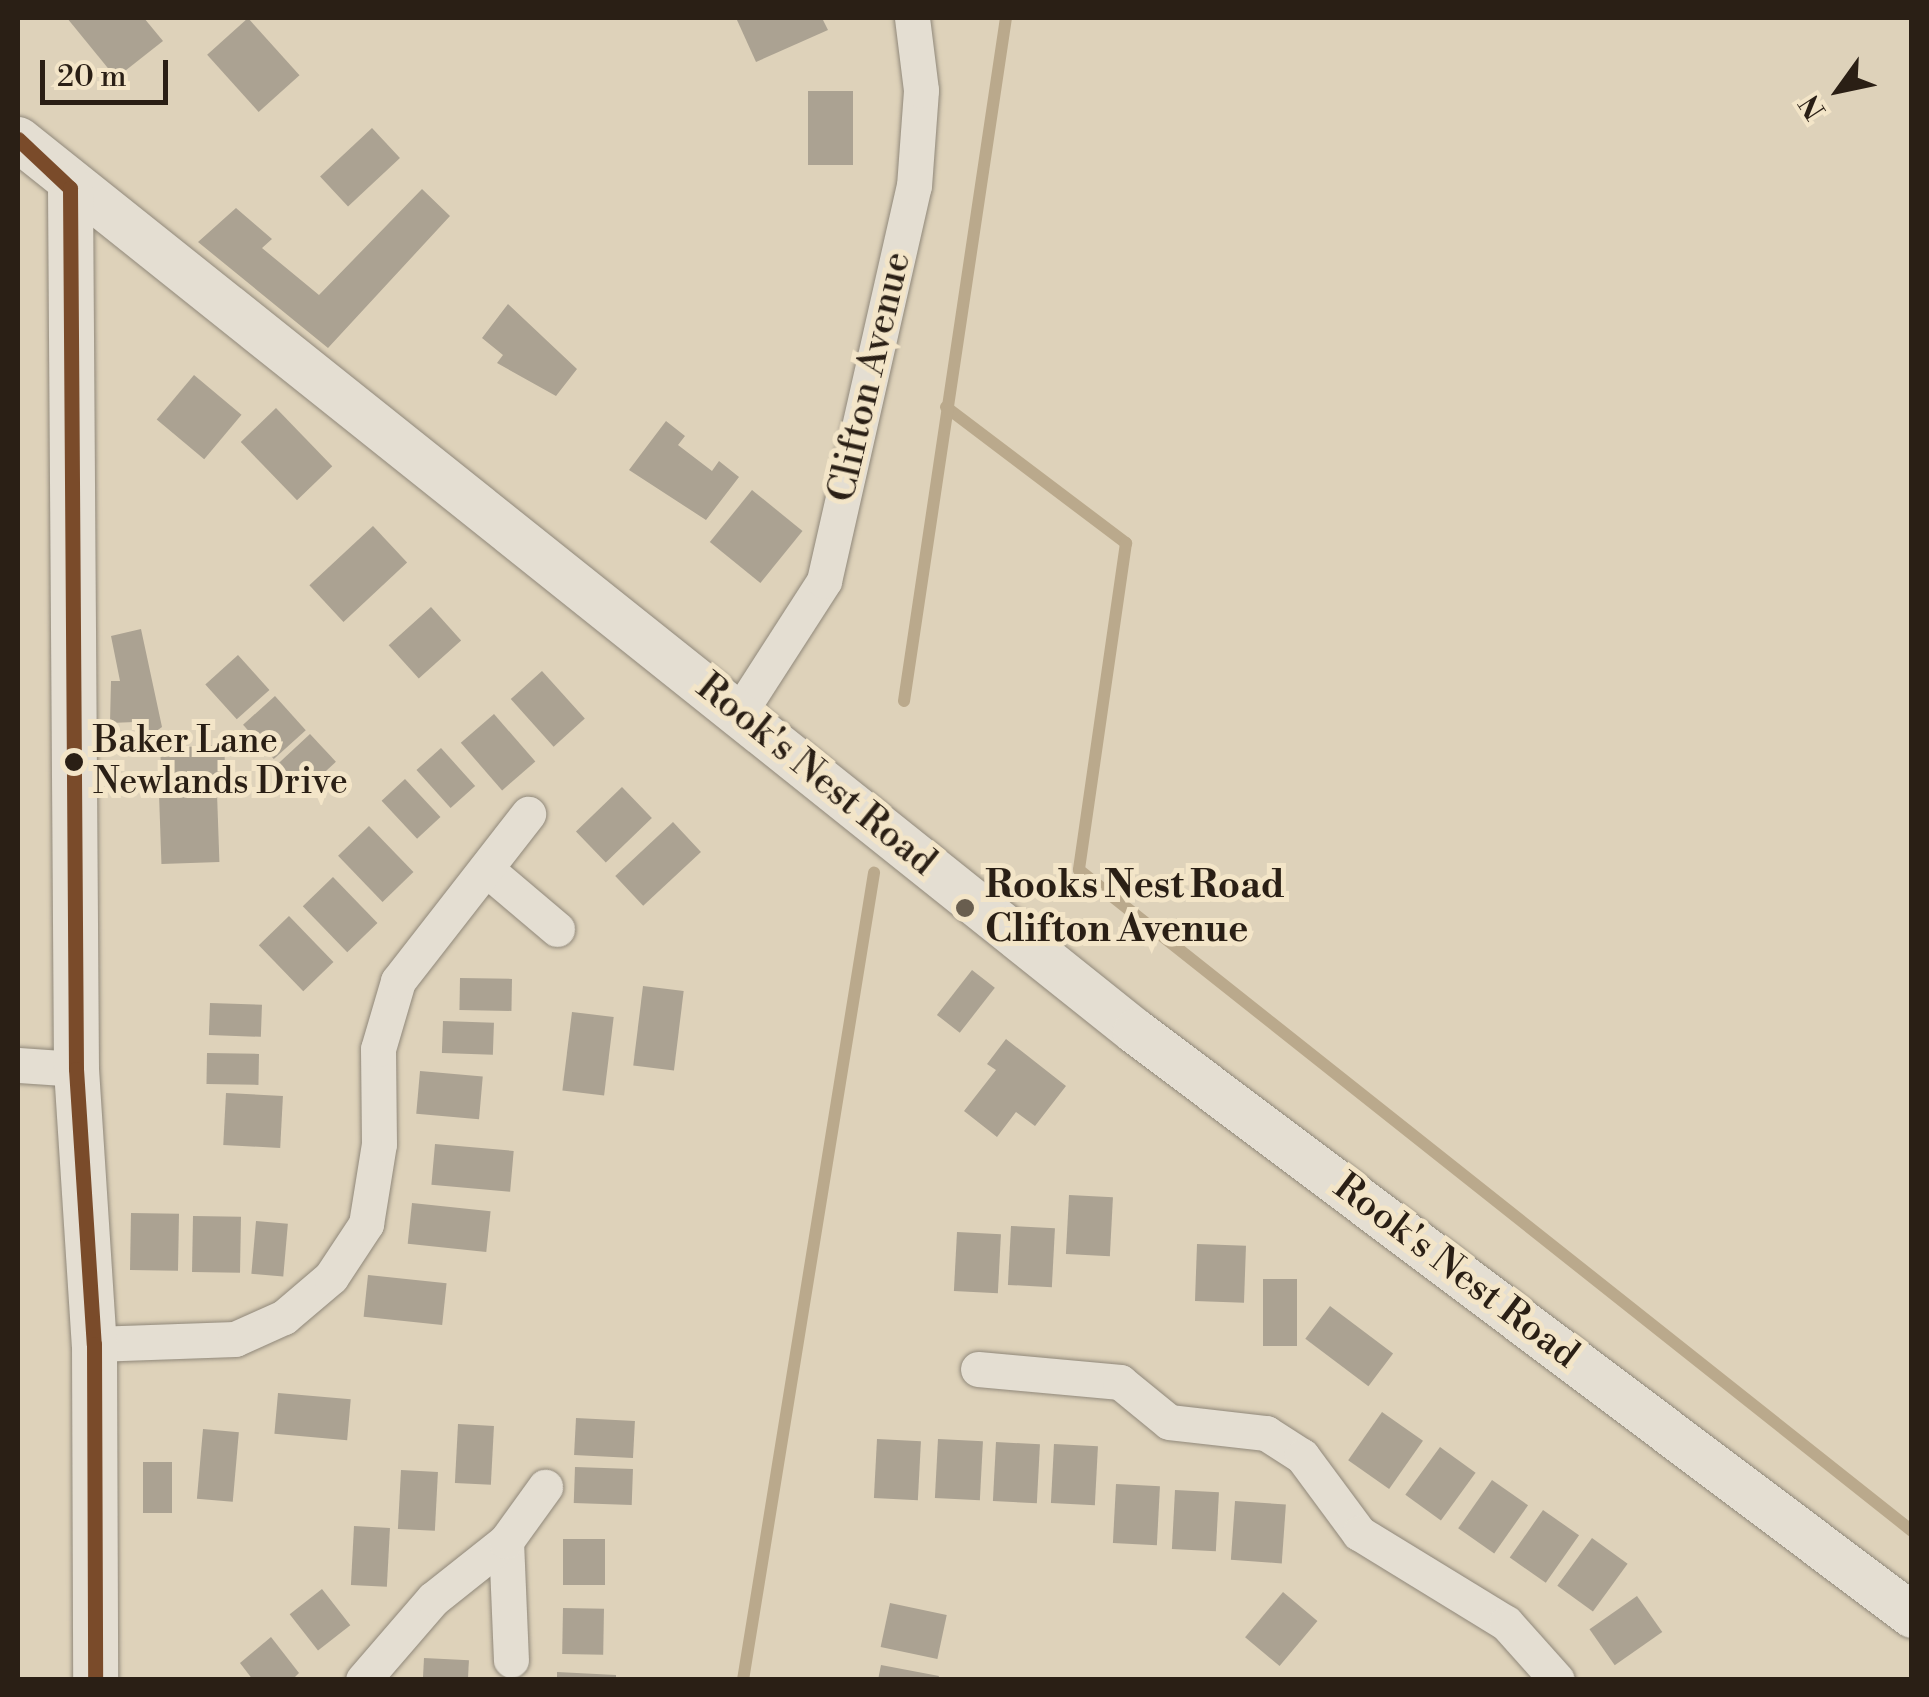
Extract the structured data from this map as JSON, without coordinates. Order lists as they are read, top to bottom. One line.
{"streets":{"street":["Clifton Avenue","Rook's Nest Road"]},"crossings":[["Clifton Avenue","Rook's Nest Road"]],"places":["Baker Lane Newlands Drive","Rooks Nest Road Clifton Avenue"],"scale_bar":"20 m","north":"bottom left"}
